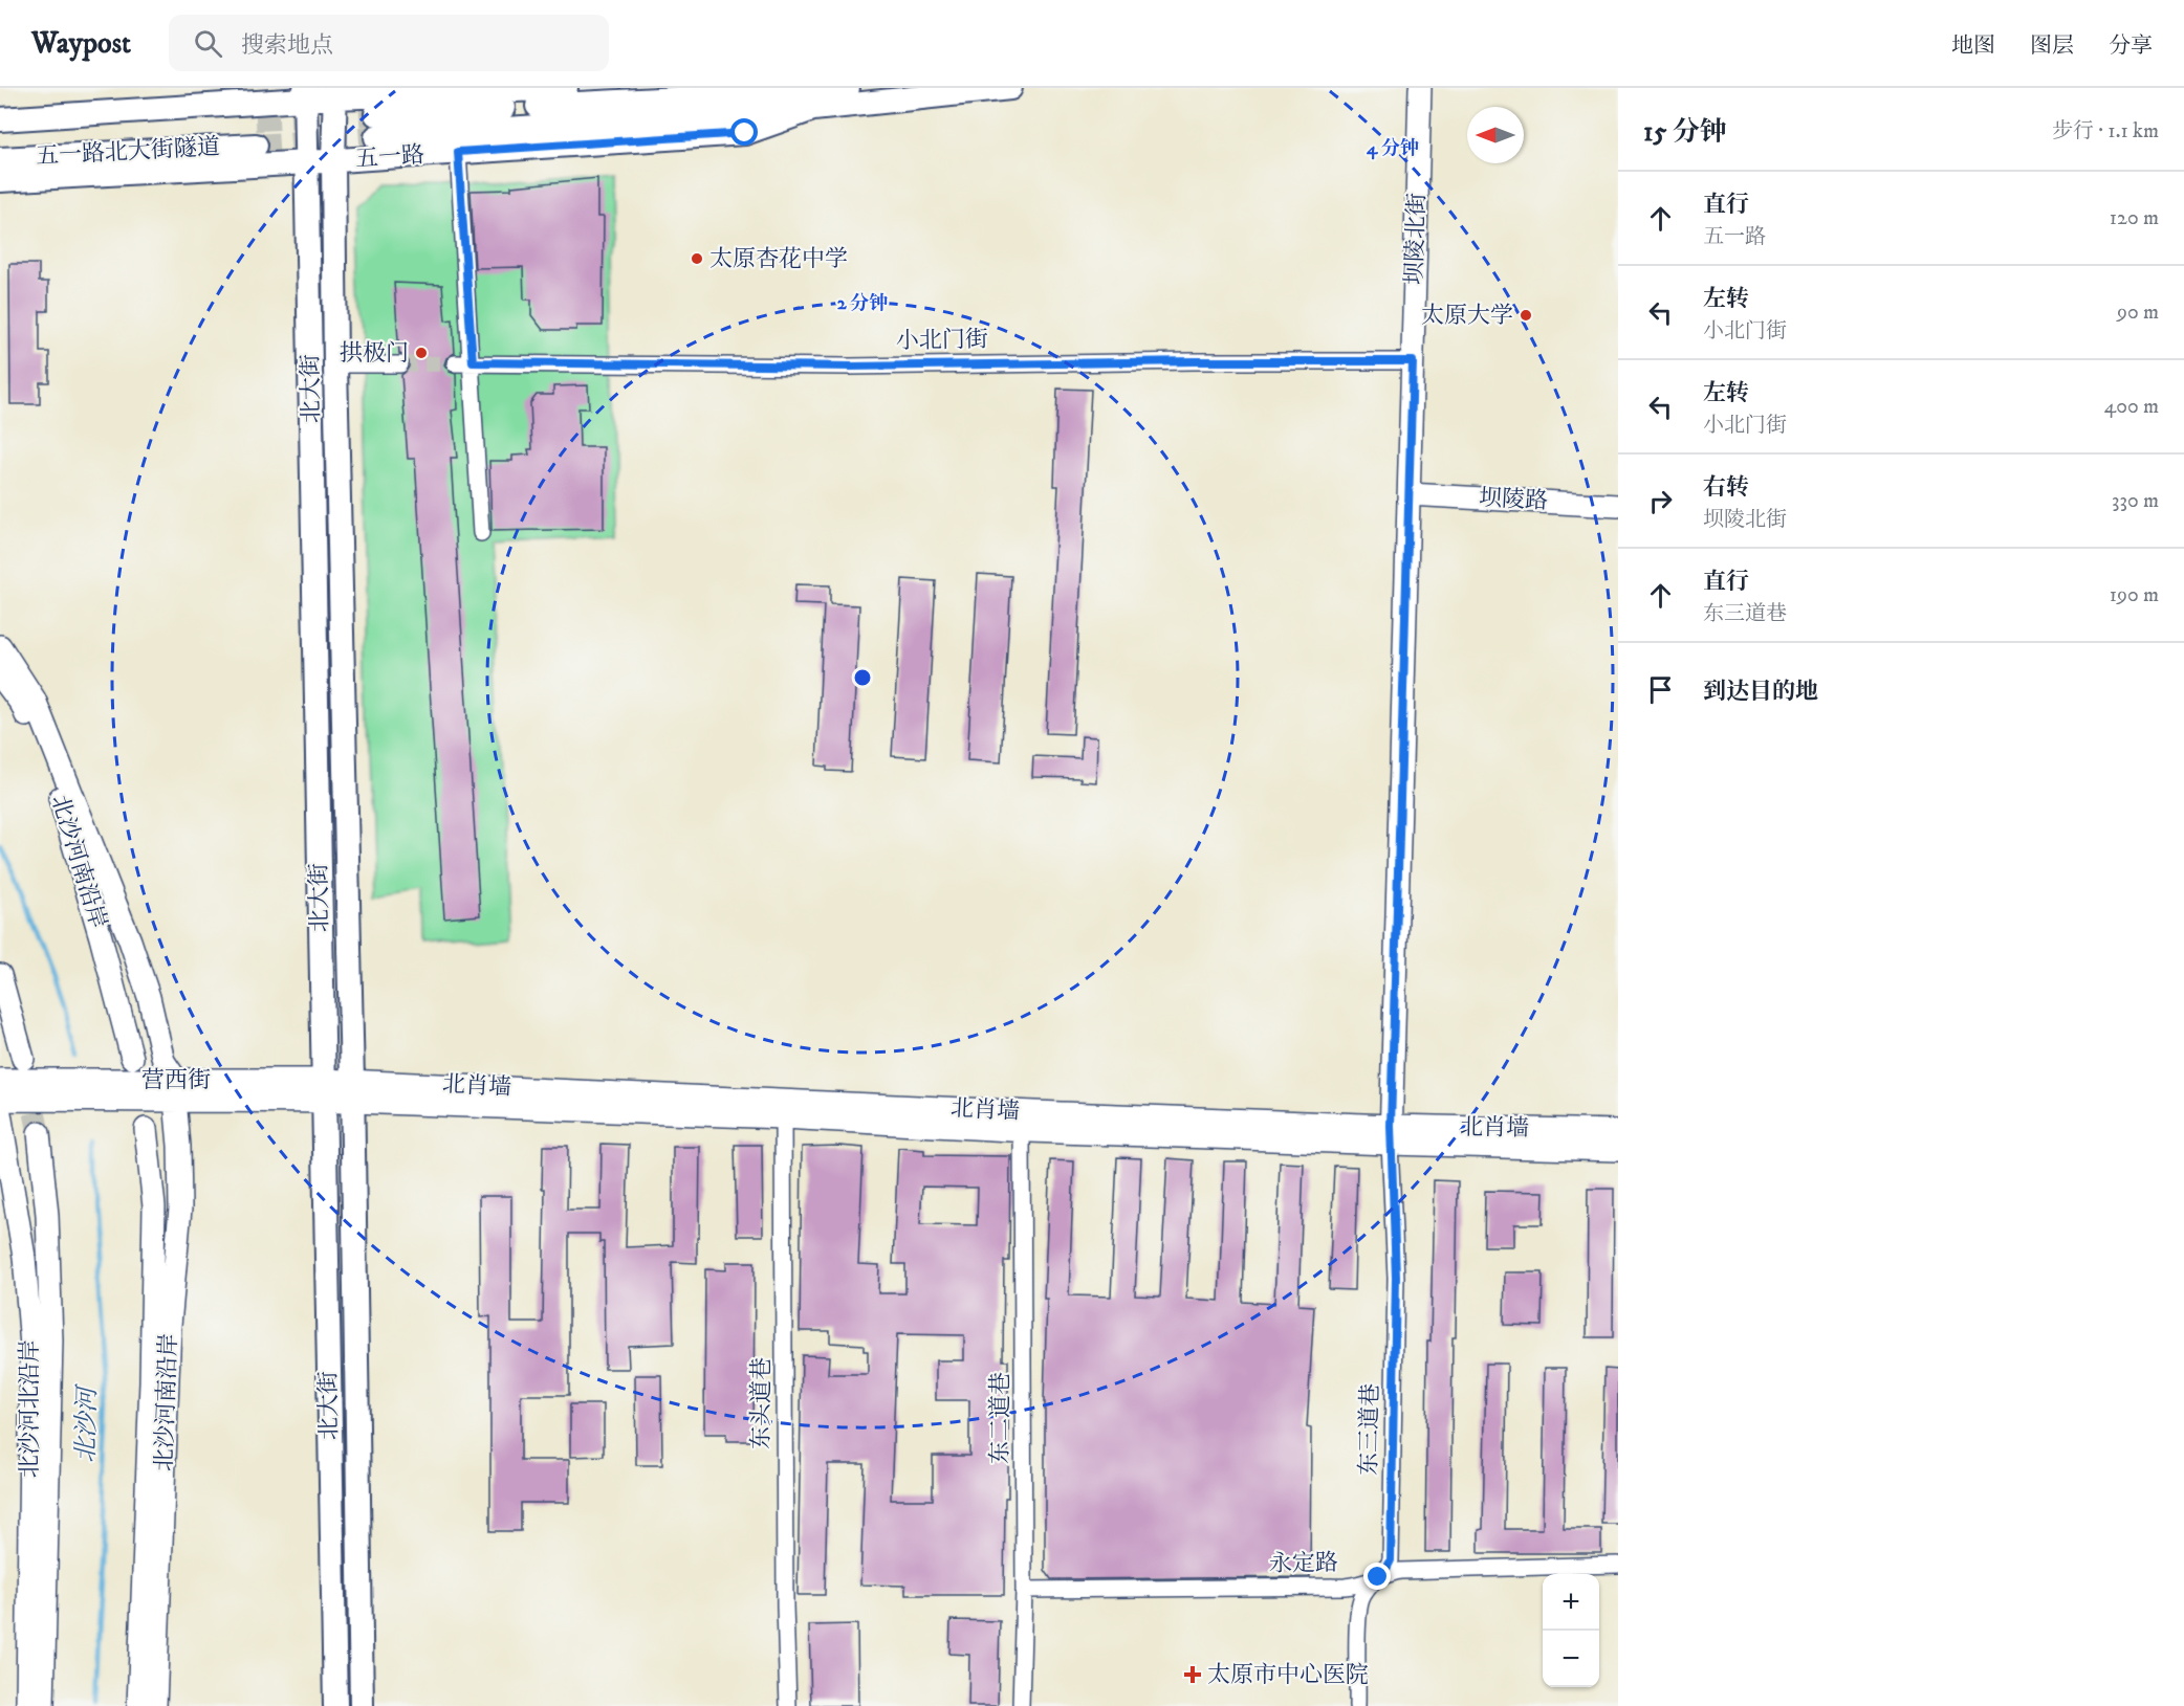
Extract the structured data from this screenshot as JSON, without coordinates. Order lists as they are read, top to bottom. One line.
{"streets":{"main road":["五一路北大街隧道","五一路","北大街"],"street":["坝陵北街","小北门街","坝陵路","北沙河南沿岸","营西街","北肖墙","东头道巷","北沙河北沿岸","东二道巷","东三道巷","永定路"]},"crossings":[["五一路","北大街"],["坝陵北街","小北门街"],["坝陵北街","坝陵路"],["坝陵北街","北肖墙"],["坝陵北街","东三道巷"],["北大街","营西街"],["北沙河南沿岸","营西街"],["营西街","北肖墙"],["北肖墙","东头道巷"],["北肖墙","东三道巷"],["东二道巷","永定路"],["东三道巷","永定路"]],"water":["北沙河"],"places":{"other":["太原杏花中学","太原大学","拱极门"],"health":["太原市中心医院"]},"north":"left","page":{"header":"Waypost","search":"搜索地点","nav":["地图","图层","分享"],"heading":["15 分钟","步行 · 1.1 km"],"list":[["直行","五一路","120 m"],["左转","小北门街","90 m"],["左转","小北门街","400 m"],["右转","坝陵北街","330 m"],["直行","东三道巷","190 m"],"到达目的地"],"map_buttons":["+","−"]},"rings":["4 分钟","2 分钟"]}
